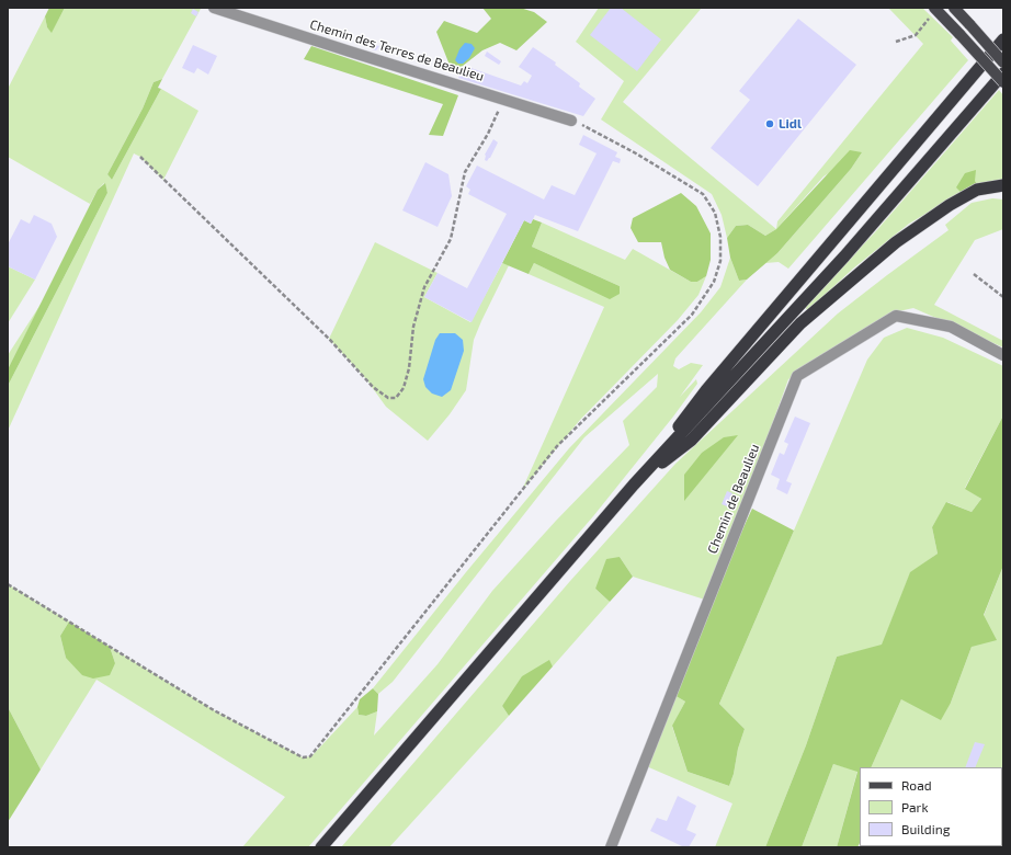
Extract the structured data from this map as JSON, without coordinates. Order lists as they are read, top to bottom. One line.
{"streets":{"street":["Chemin des Terres de Beaulieu","Chemin de Beaulieu"]},"places":["Lidl"],"legend":["Road","Park","Building"]}
